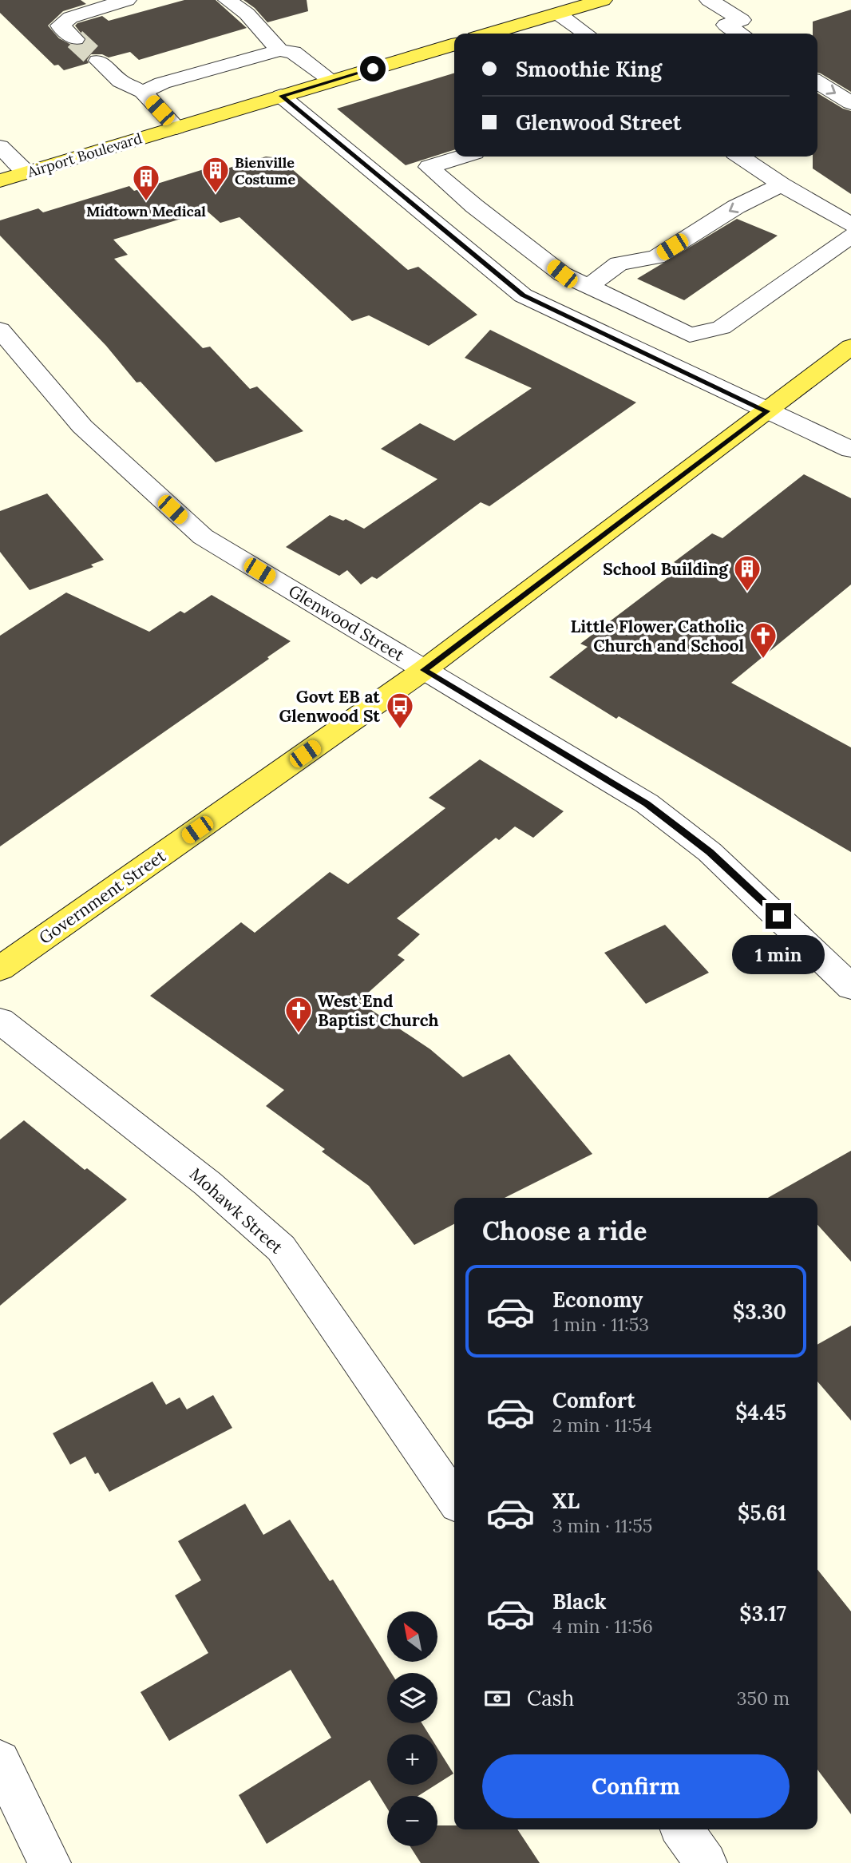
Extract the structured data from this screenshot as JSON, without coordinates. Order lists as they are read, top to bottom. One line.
{"streets":{"main road":["Airport Boulevard","Government Street"],"street":["Glenwood Street","Mohawk Street"]},"crossings":[["Glenwood Street","Government Street"]],"places":{"building":["Bienville Costume","Midtown Medical","School Building"],"church":["Little Flower Catholic Church and School","West End Baptist Church"],"bus stop":["Govt EB at Glenwood St"]},"north":"top left","page":{"banner":["Smoothie King","Glenwood Street"],"bubble":"1 min","heading":"Choose a ride","list":[{"name":"Economy","note":"1 min · 11:53","value":"$3.30"},{"name":"Comfort","note":"2 min · 11:54","value":"$4.45"},{"name":"XL","note":"3 min · 11:55","value":"$5.61"},{"name":"Black","note":"4 min · 11:56","value":"$3.17"}],"map_buttons":["+","−"],"pay":["Cash","350 m"],"buttons":"Confirm"}}
